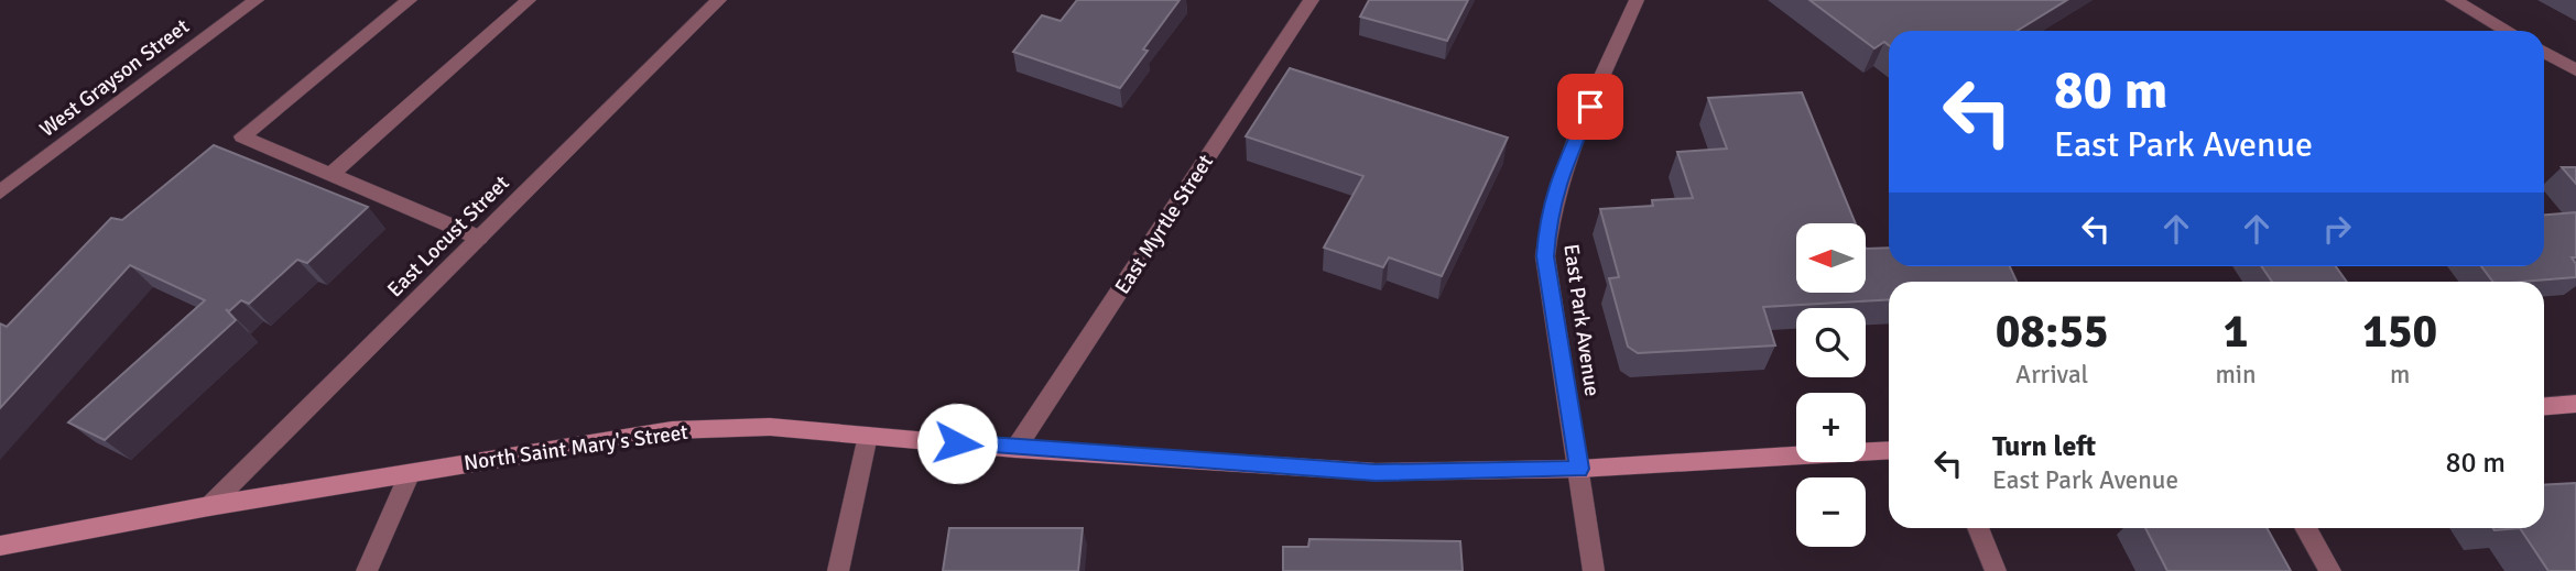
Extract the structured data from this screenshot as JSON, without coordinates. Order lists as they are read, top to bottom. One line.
{"streets":{"main road":["North Saint Mary's Street"],"street":["West Grayson Street","East Myrtle Street","East Locust Street","East Park Avenue"]},"crossings":[["East Myrtle Street","North Saint Mary's Street"],["East Locust Street","North Saint Mary's Street"],["East Park Avenue","North Saint Mary's Street"]],"north":"left","page":{"turn":["80 m","East Park Avenue"],"map_buttons":["+","−"],"eta":["08:55","Arrival","1","min","150","m"],"list":[{"name":"Turn left","note":"East Park Avenue","value":"80 m"}]}}
